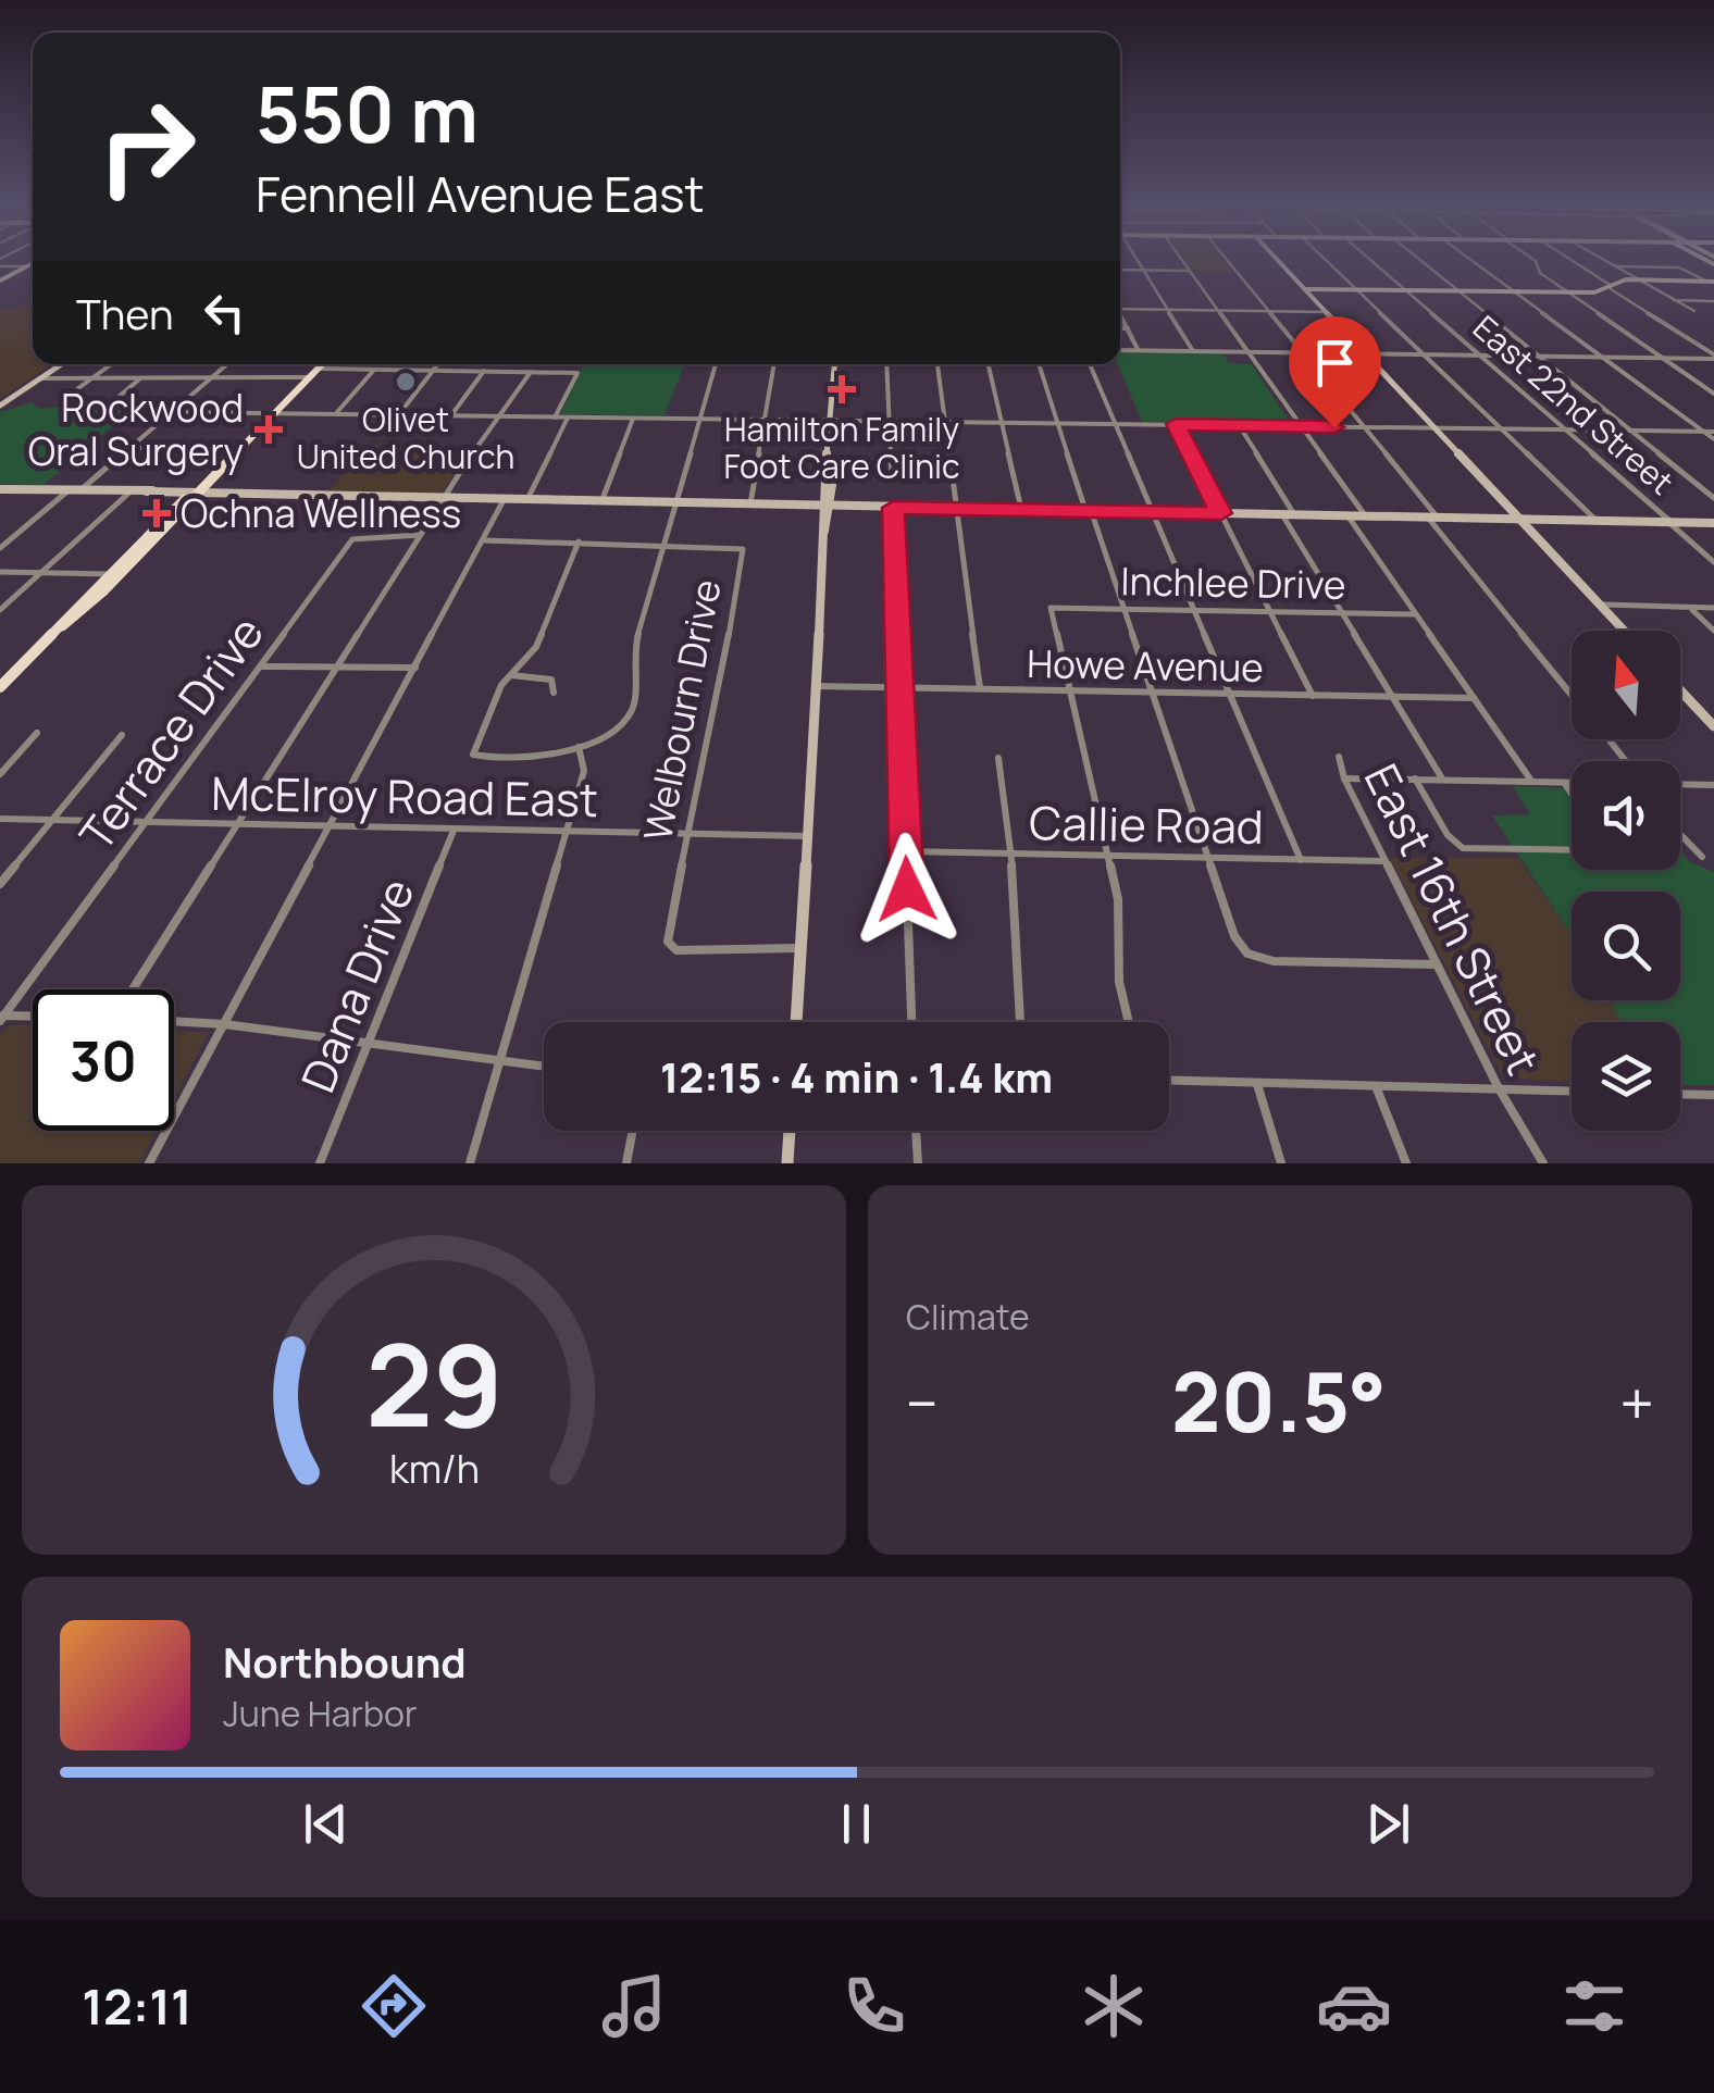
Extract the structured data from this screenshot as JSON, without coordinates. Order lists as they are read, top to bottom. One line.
{"streets":{"street":["East 22nd Street","Inchlee Drive","Howe Avenue","Welbourn Drive","Terrace Drive","McElroy Road East","Callie Road","East 16th Street","Dana Drive"]},"crossings":[["Inchlee Drive","Howe Avenue"],["Welbourn Drive","McElroy Road East"],["Terrace Drive","McElroy Road East"],["McElroy Road East","Dana Drive"],["Callie Road","East 16th Street"]],"places":{"other":["Olivet United Church"],"health":["Hamilton Family Foot Care Clinic","Rockwood Oral Surgery","Ochna Wellness"]},"north":"top","page":{"turn":["550 m","Fennell Avenue East"],"then":"Then","limit":"30","trip":"12:15 · 4 min · 1.4 km","tile":"Climate","heat":["−","20.5°","+"],"song":["Northbound","June Harbor"],"tabs":"12:11","gauge":["29","km/h"]}}
